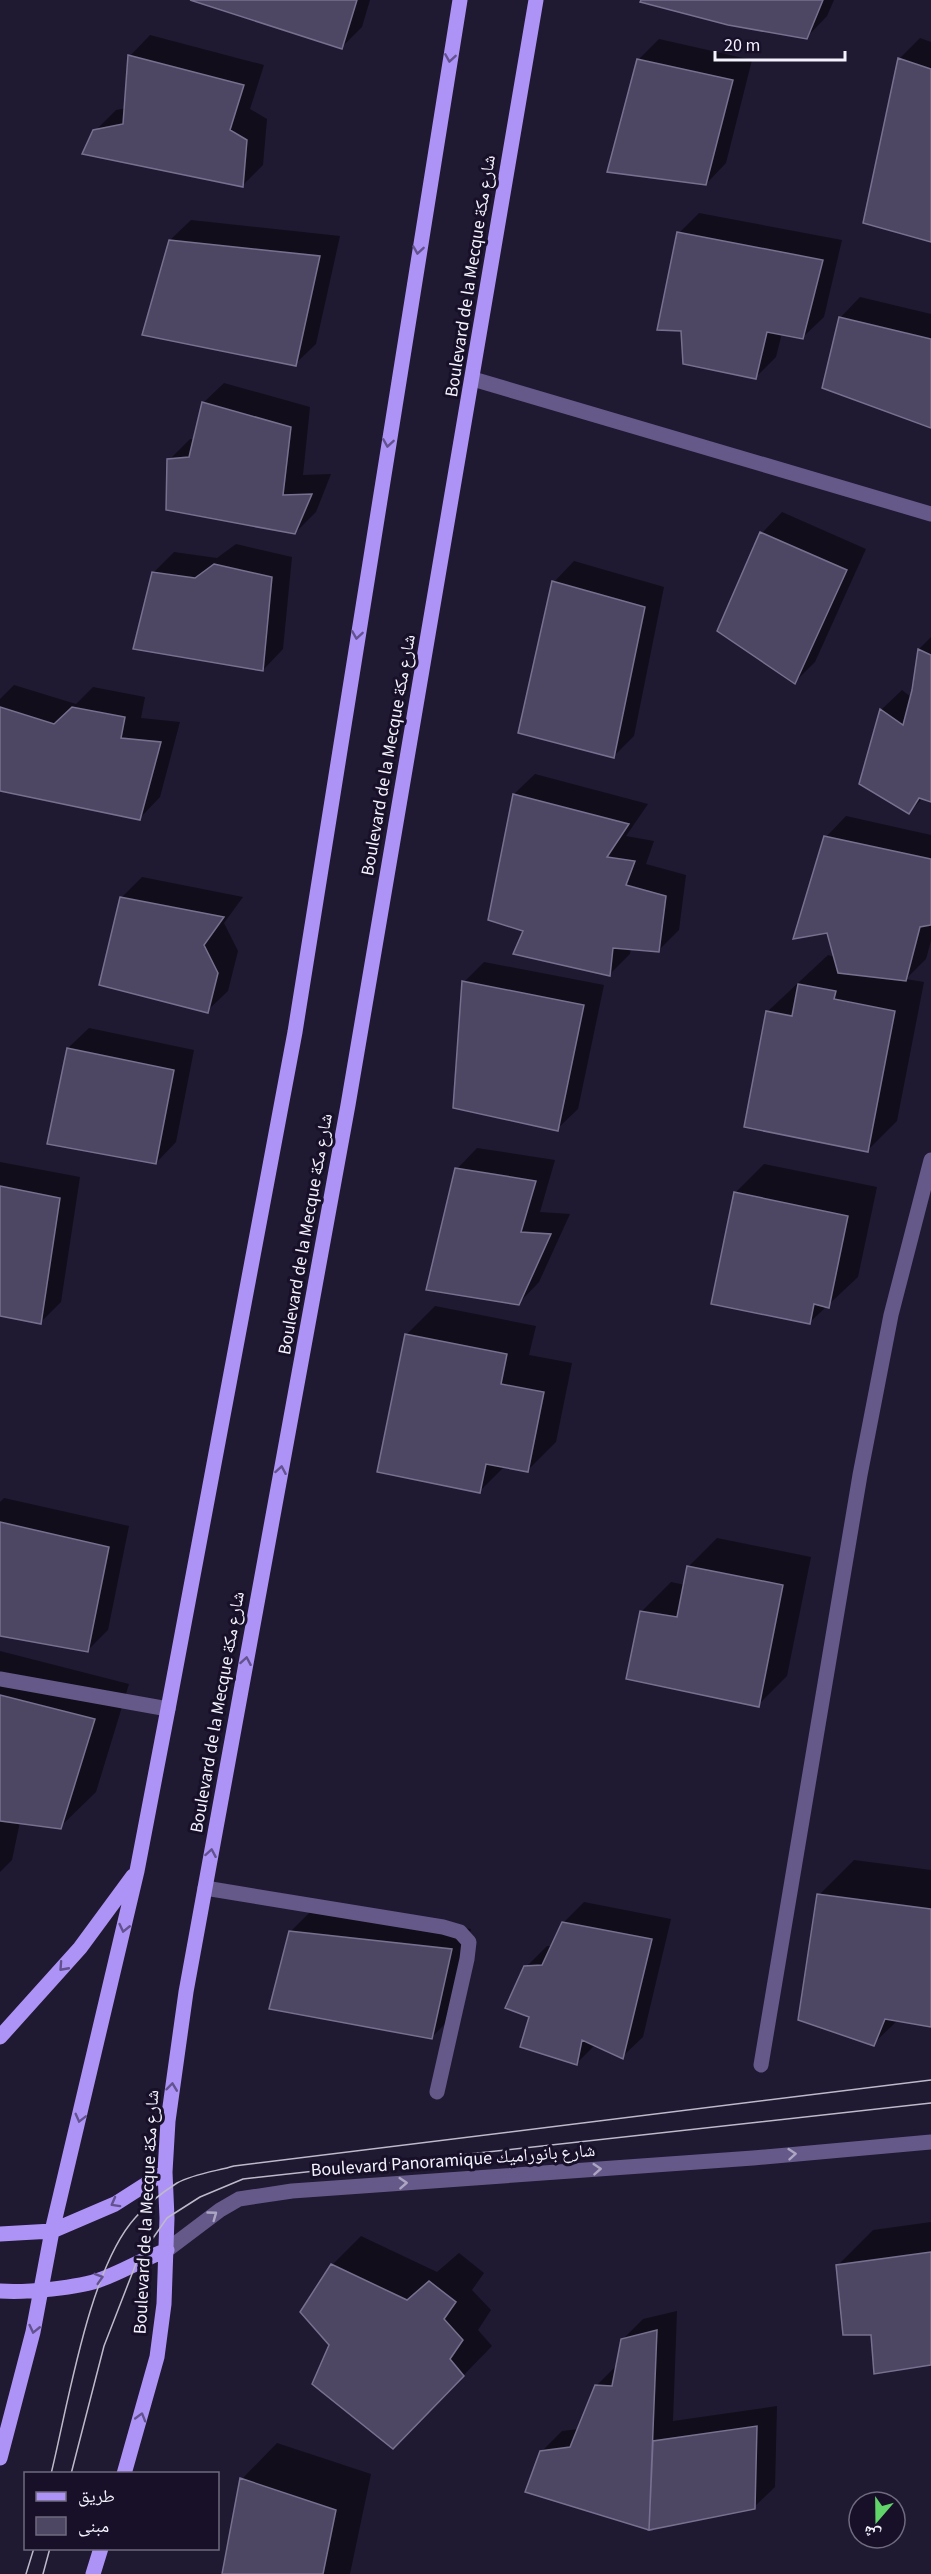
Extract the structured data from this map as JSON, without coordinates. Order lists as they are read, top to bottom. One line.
{"streets":{"main road":["Boulevard de la Mecque شارع مكة","Boulevard Panoramique شارع بانوراميك"]},"crossings":[["Boulevard de la Mecque شارع مكة","Boulevard Panoramique شارع بانوراميك"]],"one_way":["Boulevard Panoramique شارع بانوراميك"],"legend":["طريق","مبنى"],"scale_bar":"20 m","north":"bottom"}
